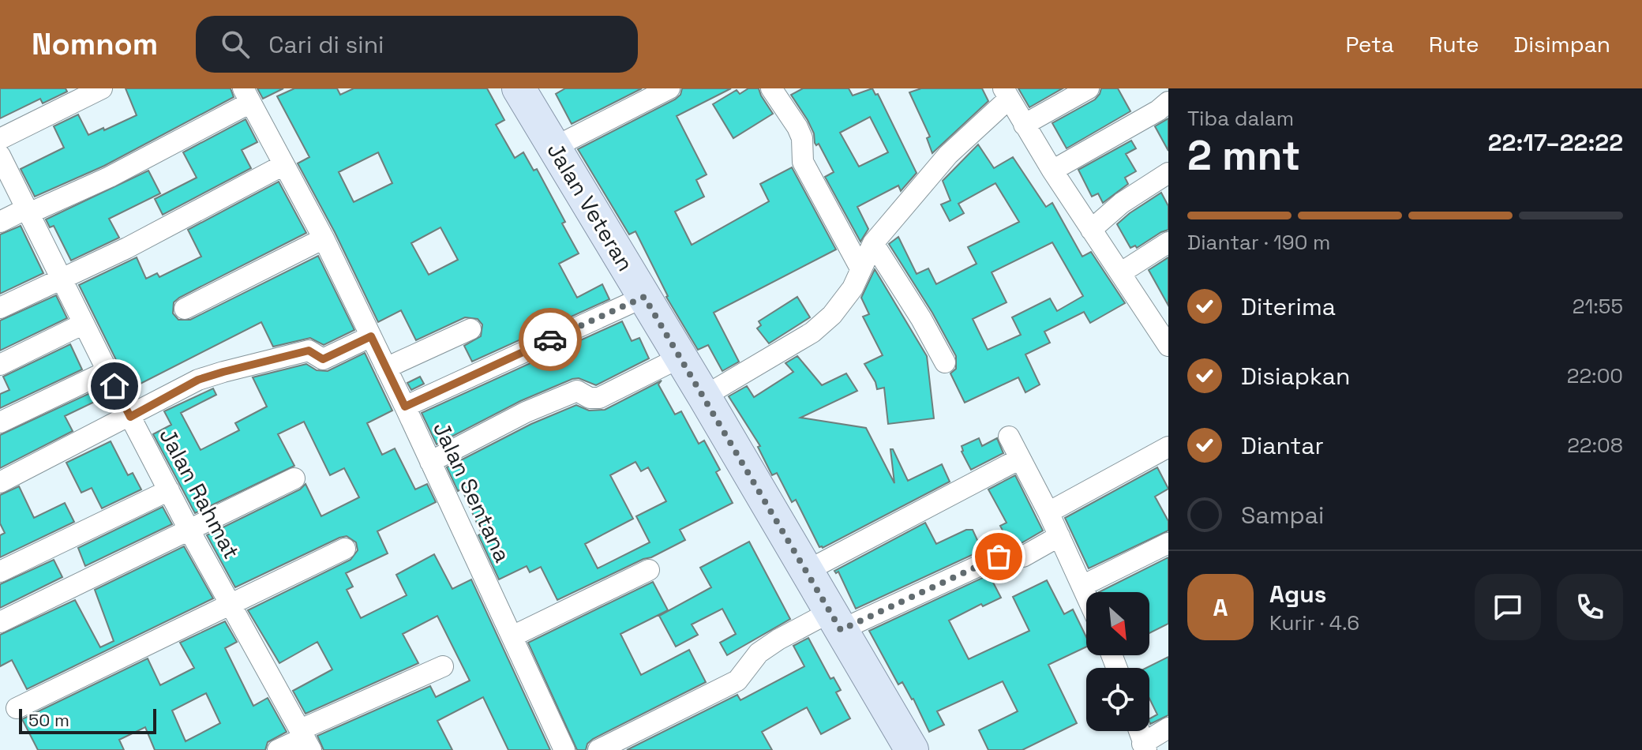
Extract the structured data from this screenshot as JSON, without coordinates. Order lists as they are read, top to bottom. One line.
{"streets":{"main road":["Jalan Veteran"],"street":["Jalan Sentana","Jalan Rahmat"]},"scale_bar":"50 m","north":"bottom right","page":{"header":"Nomnom","search":"Cari di sini","nav":["Peta","Rute","Disimpan"],"heading":["2 mnt","Tiba dalam","22:17–22:22"],"panel":["Agus","Kurir · 4.6"],"bar":"Diantar · 190 m","list":[["Diterima","21:55"],["Disiapkan","22:00"],["Diantar","22:08"],"Sampai"],"round":"A","scale":"50 m"}}
